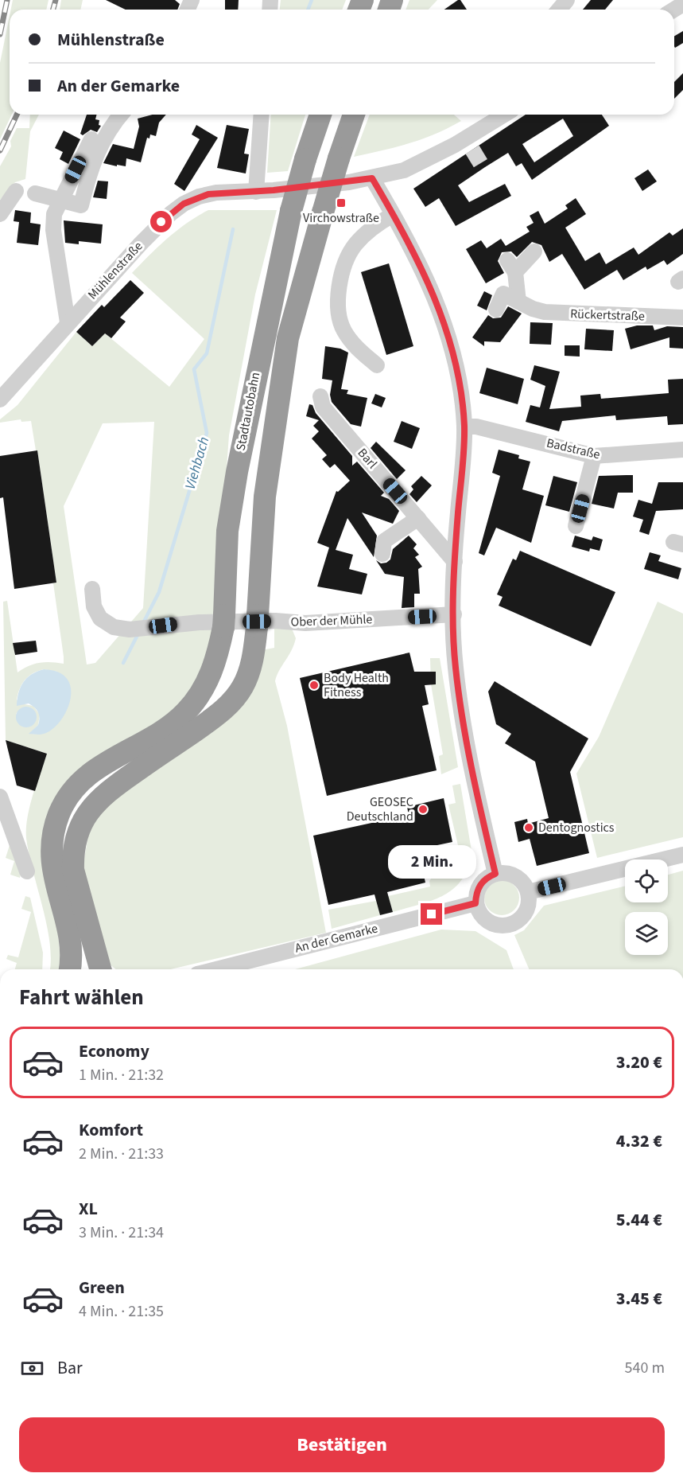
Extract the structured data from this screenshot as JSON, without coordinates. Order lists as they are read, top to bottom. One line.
{"streets":{"highway":["Stadtautobahn"],"street":["Mühlenstraße","Rückertstraße","Badstraße","Barl","Ober der Mühle","An der Gemarke"]},"water":["Viehbach"],"places":{"transit":["Virchowstraße"],"other":["Body Health Fitness","GEOSEC Deutschland","Dentognostics"]},"page":{"banner":["Mühlenstraße","An der Gemarke"],"bubble":"2 Min.","heading":"Fahrt wählen","list":[{"name":"Economy","note":"1 Min. · 21:32","value":"3.20 €"},{"name":"Komfort","note":"2 Min. · 21:33","value":"4.32 €"},{"name":"XL","note":"3 Min. · 21:34","value":"5.44 €"},{"name":"Green","note":"4 Min. · 21:35","value":"3.45 €"}],"pay":["Bar","540 m"],"buttons":"Bestätigen"}}
